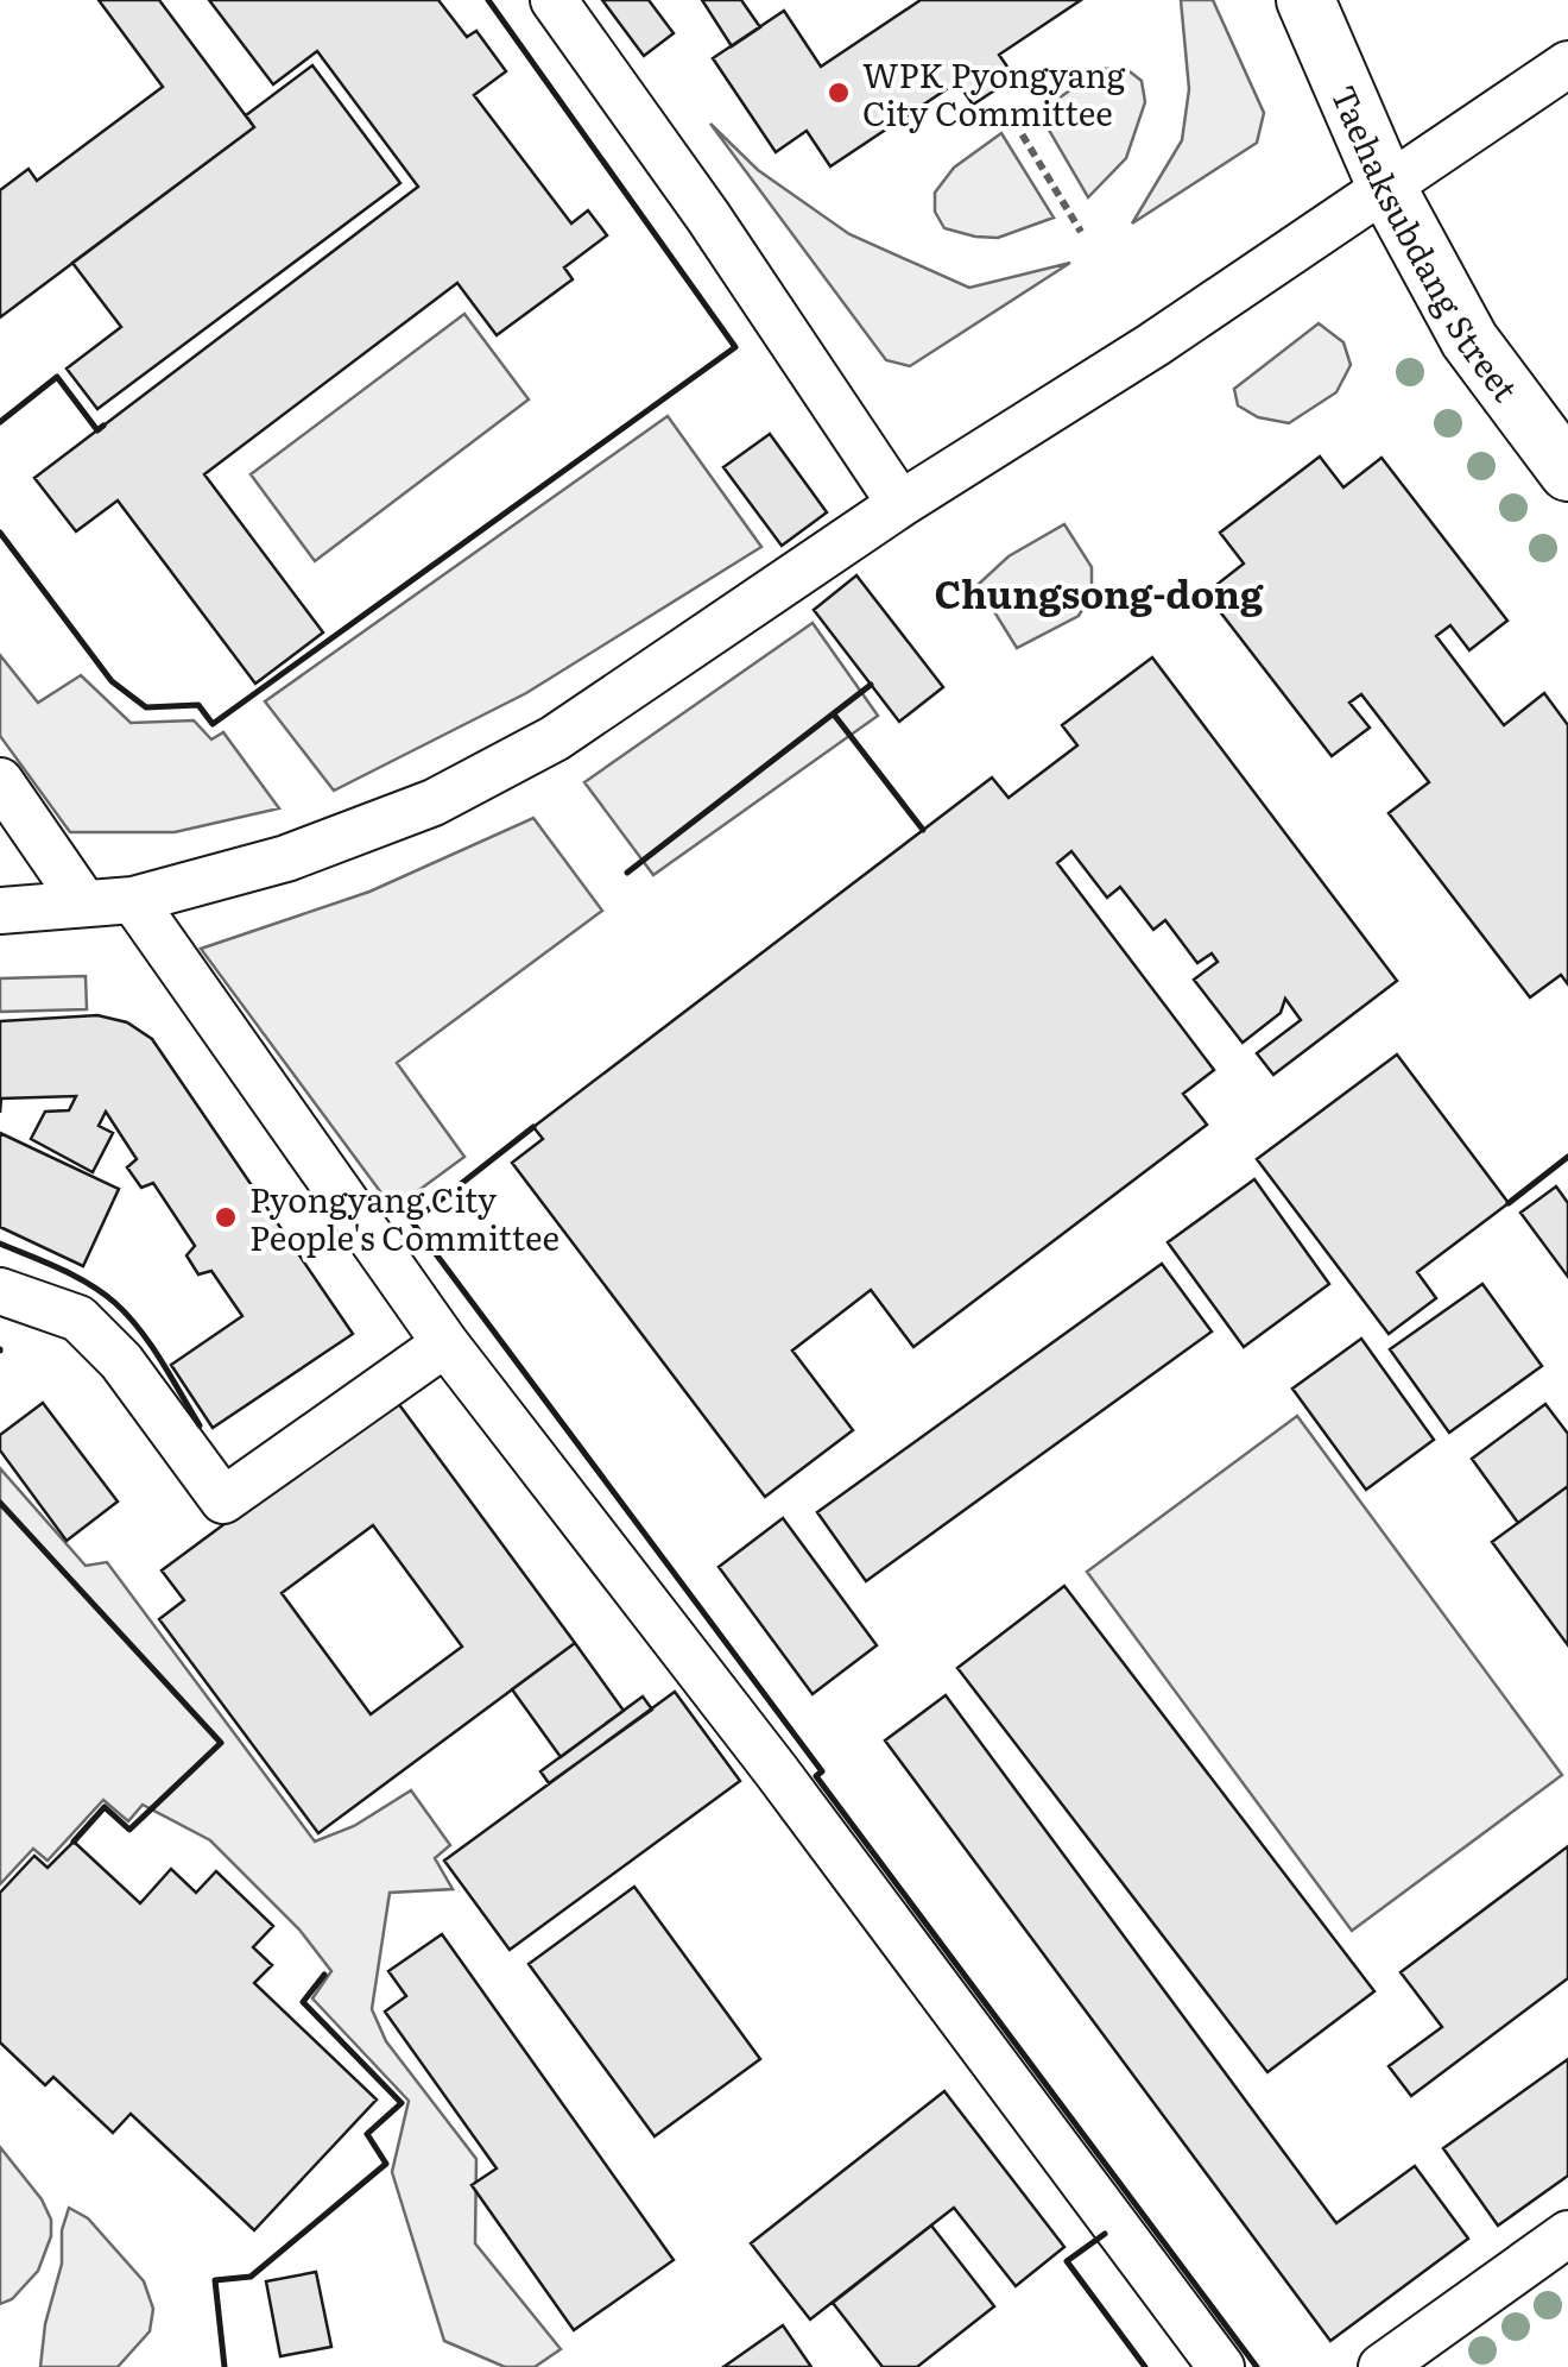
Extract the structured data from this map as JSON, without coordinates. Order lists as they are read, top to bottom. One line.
{"streets":{"main road":["Taehaksubdang Street"]},"districts":["Chungsong-dong"],"places":["WPK Pyongyang City Committee","Pyongyang City People's Committee"]}
